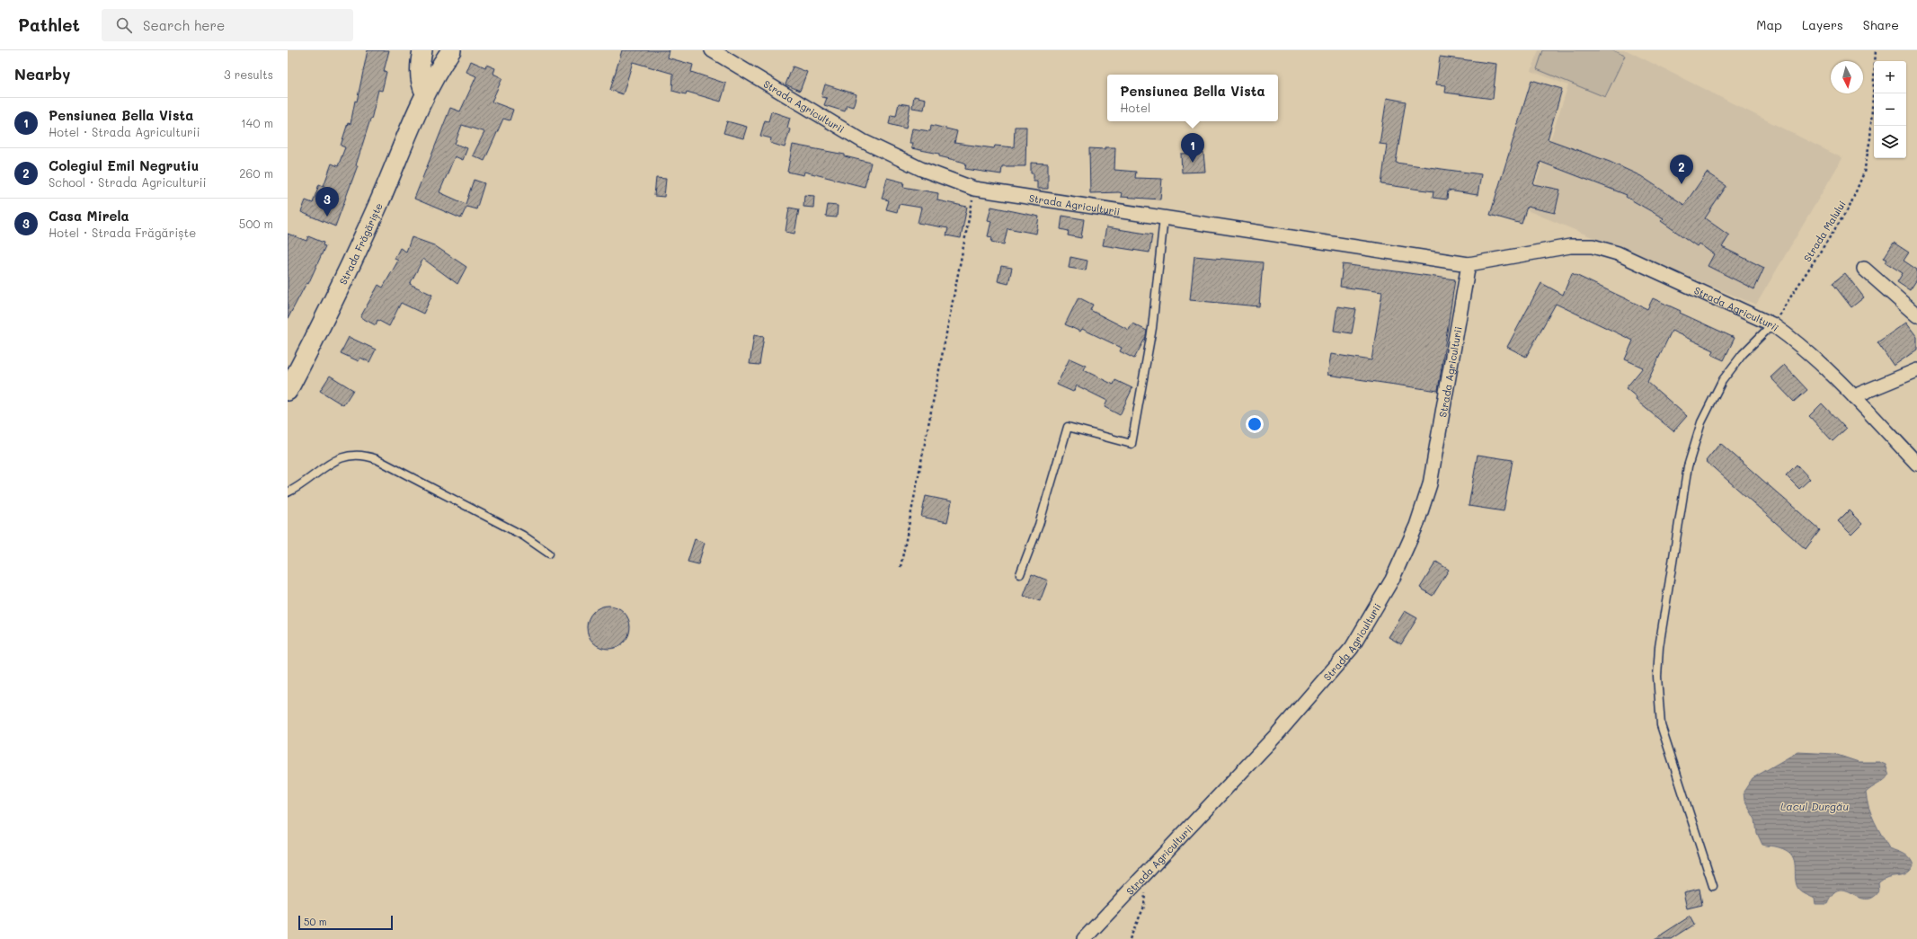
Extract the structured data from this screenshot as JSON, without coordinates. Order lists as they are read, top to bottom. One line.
{"streets":{"street":["Strada Agriculturii","Strada Frăgăriște"],"path":["Strada Malului"]},"crossings":[["Strada Agriculturii","Strada Malului"]],"water":["Lacul Durgău"],"scale_bar":"50 m","north":"bottom","page":{"header":"Pathlet","search":"Search here","nav":["Map","Layers","Share"],"heading":["Nearby","3 results"],"map_buttons":["+","−"],"popup":["Pensiunea Bella Vista","Hotel"],"list":[{"mark":"1","name":"Pensiunea Bella Vista","note":"Hotel · Strada Agriculturii","value":"140 m"},{"mark":"2","name":"Colegiul Emil Negrutiu","note":"School · Strada Agriculturii","value":"260 m"},{"mark":"3","name":"Casa Mirela","note":"Hotel · Strada Frăgăriște","value":"500 m"}],"pins":["1","2","3"],"scale":"50 m"}}
